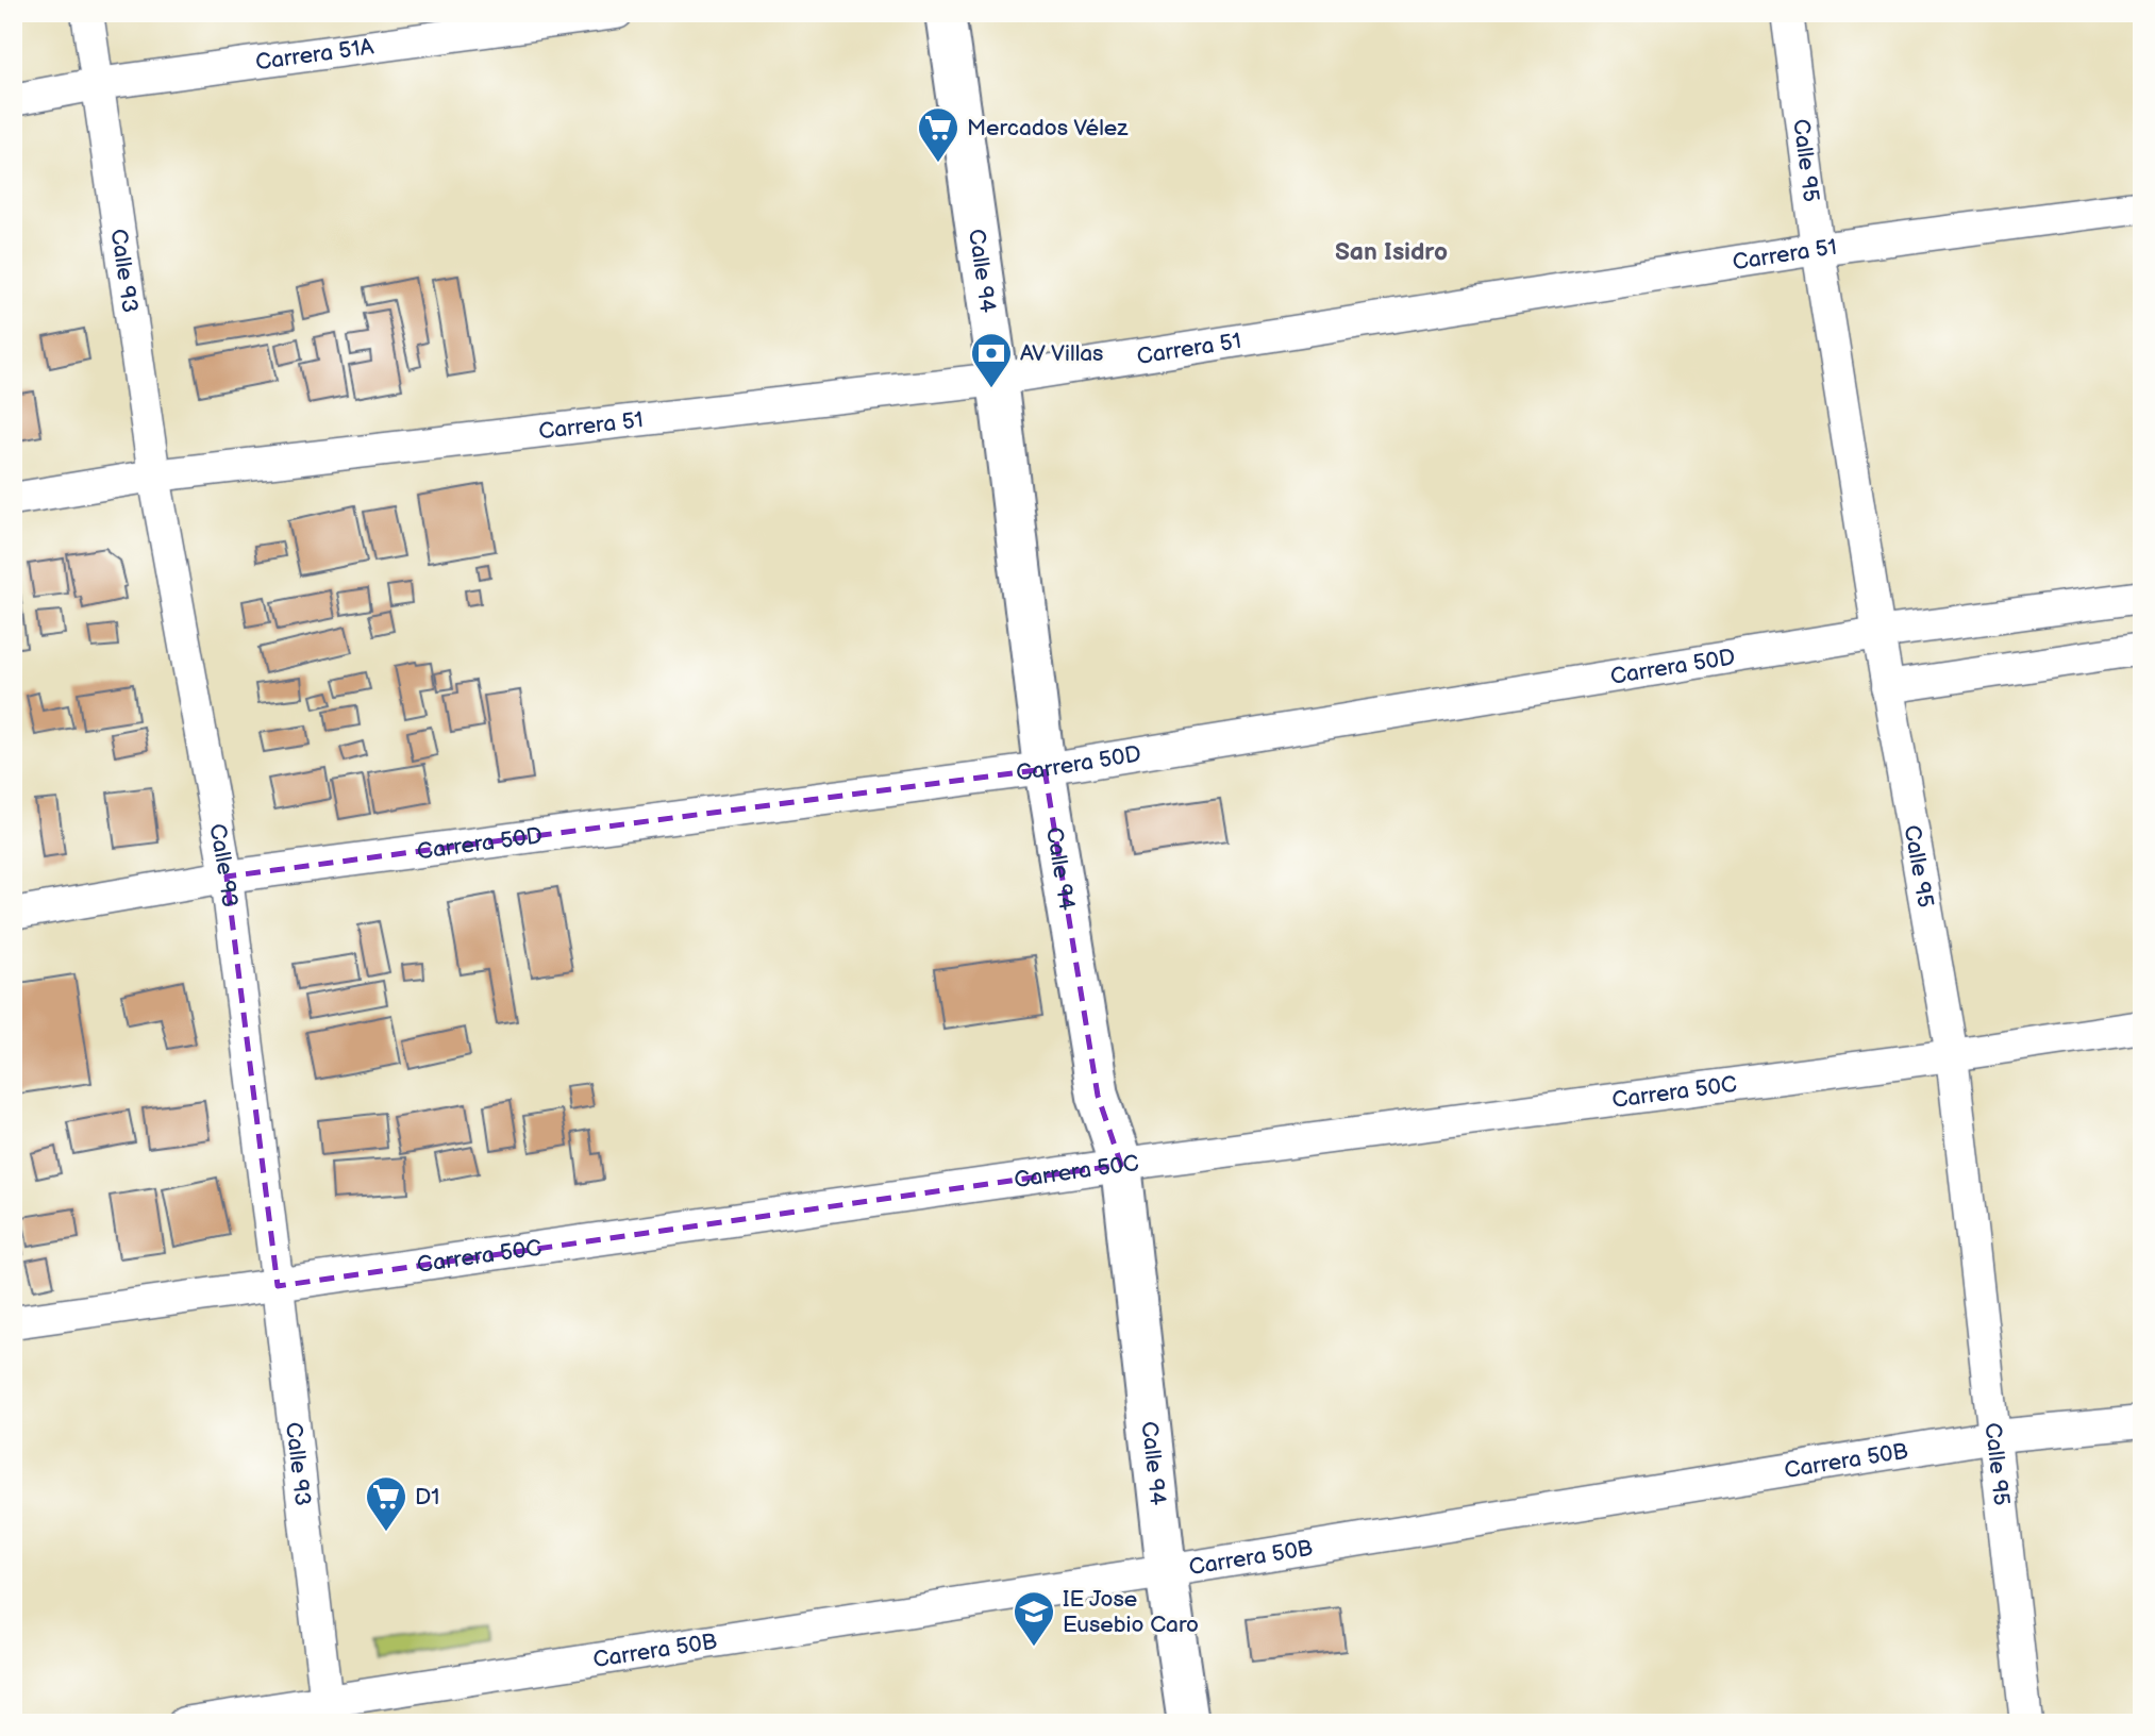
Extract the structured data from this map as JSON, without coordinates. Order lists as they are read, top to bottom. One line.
{"streets":{"street":["Carrera 51A","Calle 95","Carrera 51","Calle 93","Calle 94","Carrera 50D","Carrera 50C","Carrera 50B"]},"crossings":[["Carrera 51A","Calle 93"],["Calle 95","Carrera 51"],["Calle 95","Carrera 50D"],["Calle 95","Carrera 50C"],["Calle 95","Carrera 50B"],["Carrera 51","Calle 93"],["Carrera 51","Calle 94"],["Calle 93","Carrera 50D"],["Calle 93","Carrera 50C"],["Calle 93","Carrera 50B"],["Calle 94","Carrera 50D"],["Calle 94","Carrera 50C"],["Calle 94","Carrera 50B"]],"districts":["San Isidro"],"places":{"supermarket":["Mercados Vélez","D1"],"bank":["AV Villas"],"school or university":["IE Jose Eusebio Caro"]}}
